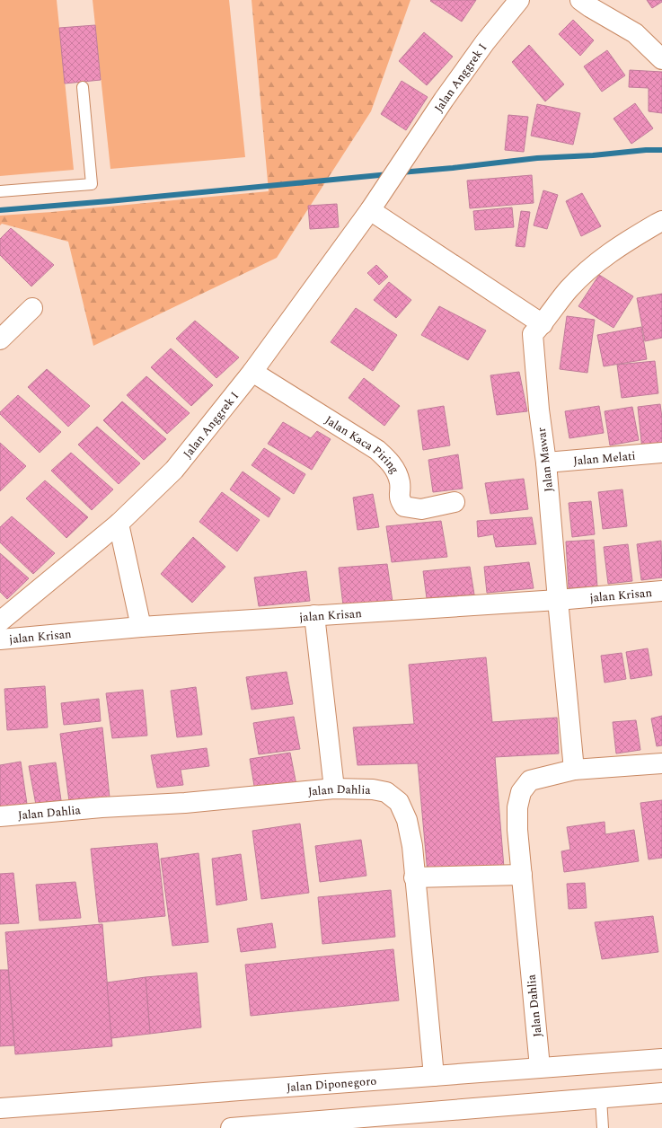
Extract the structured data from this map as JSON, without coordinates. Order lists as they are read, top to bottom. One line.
{"streets":{"street":["Jalan Anggrek I","Jalan Kaca Piring","Jalan Melati","Jalan Mawar","jalan Krisan","Jalan Dahlia","Jalan Diponegoro"]},"crossings":[["Jalan Anggrek I","Jalan Kaca Piring"],["Jalan Melati","Jalan Mawar"],["Jalan Mawar","jalan Krisan"],["Jalan Mawar","Jalan Dahlia"],["Jalan Dahlia","Jalan Diponegoro"]]}
